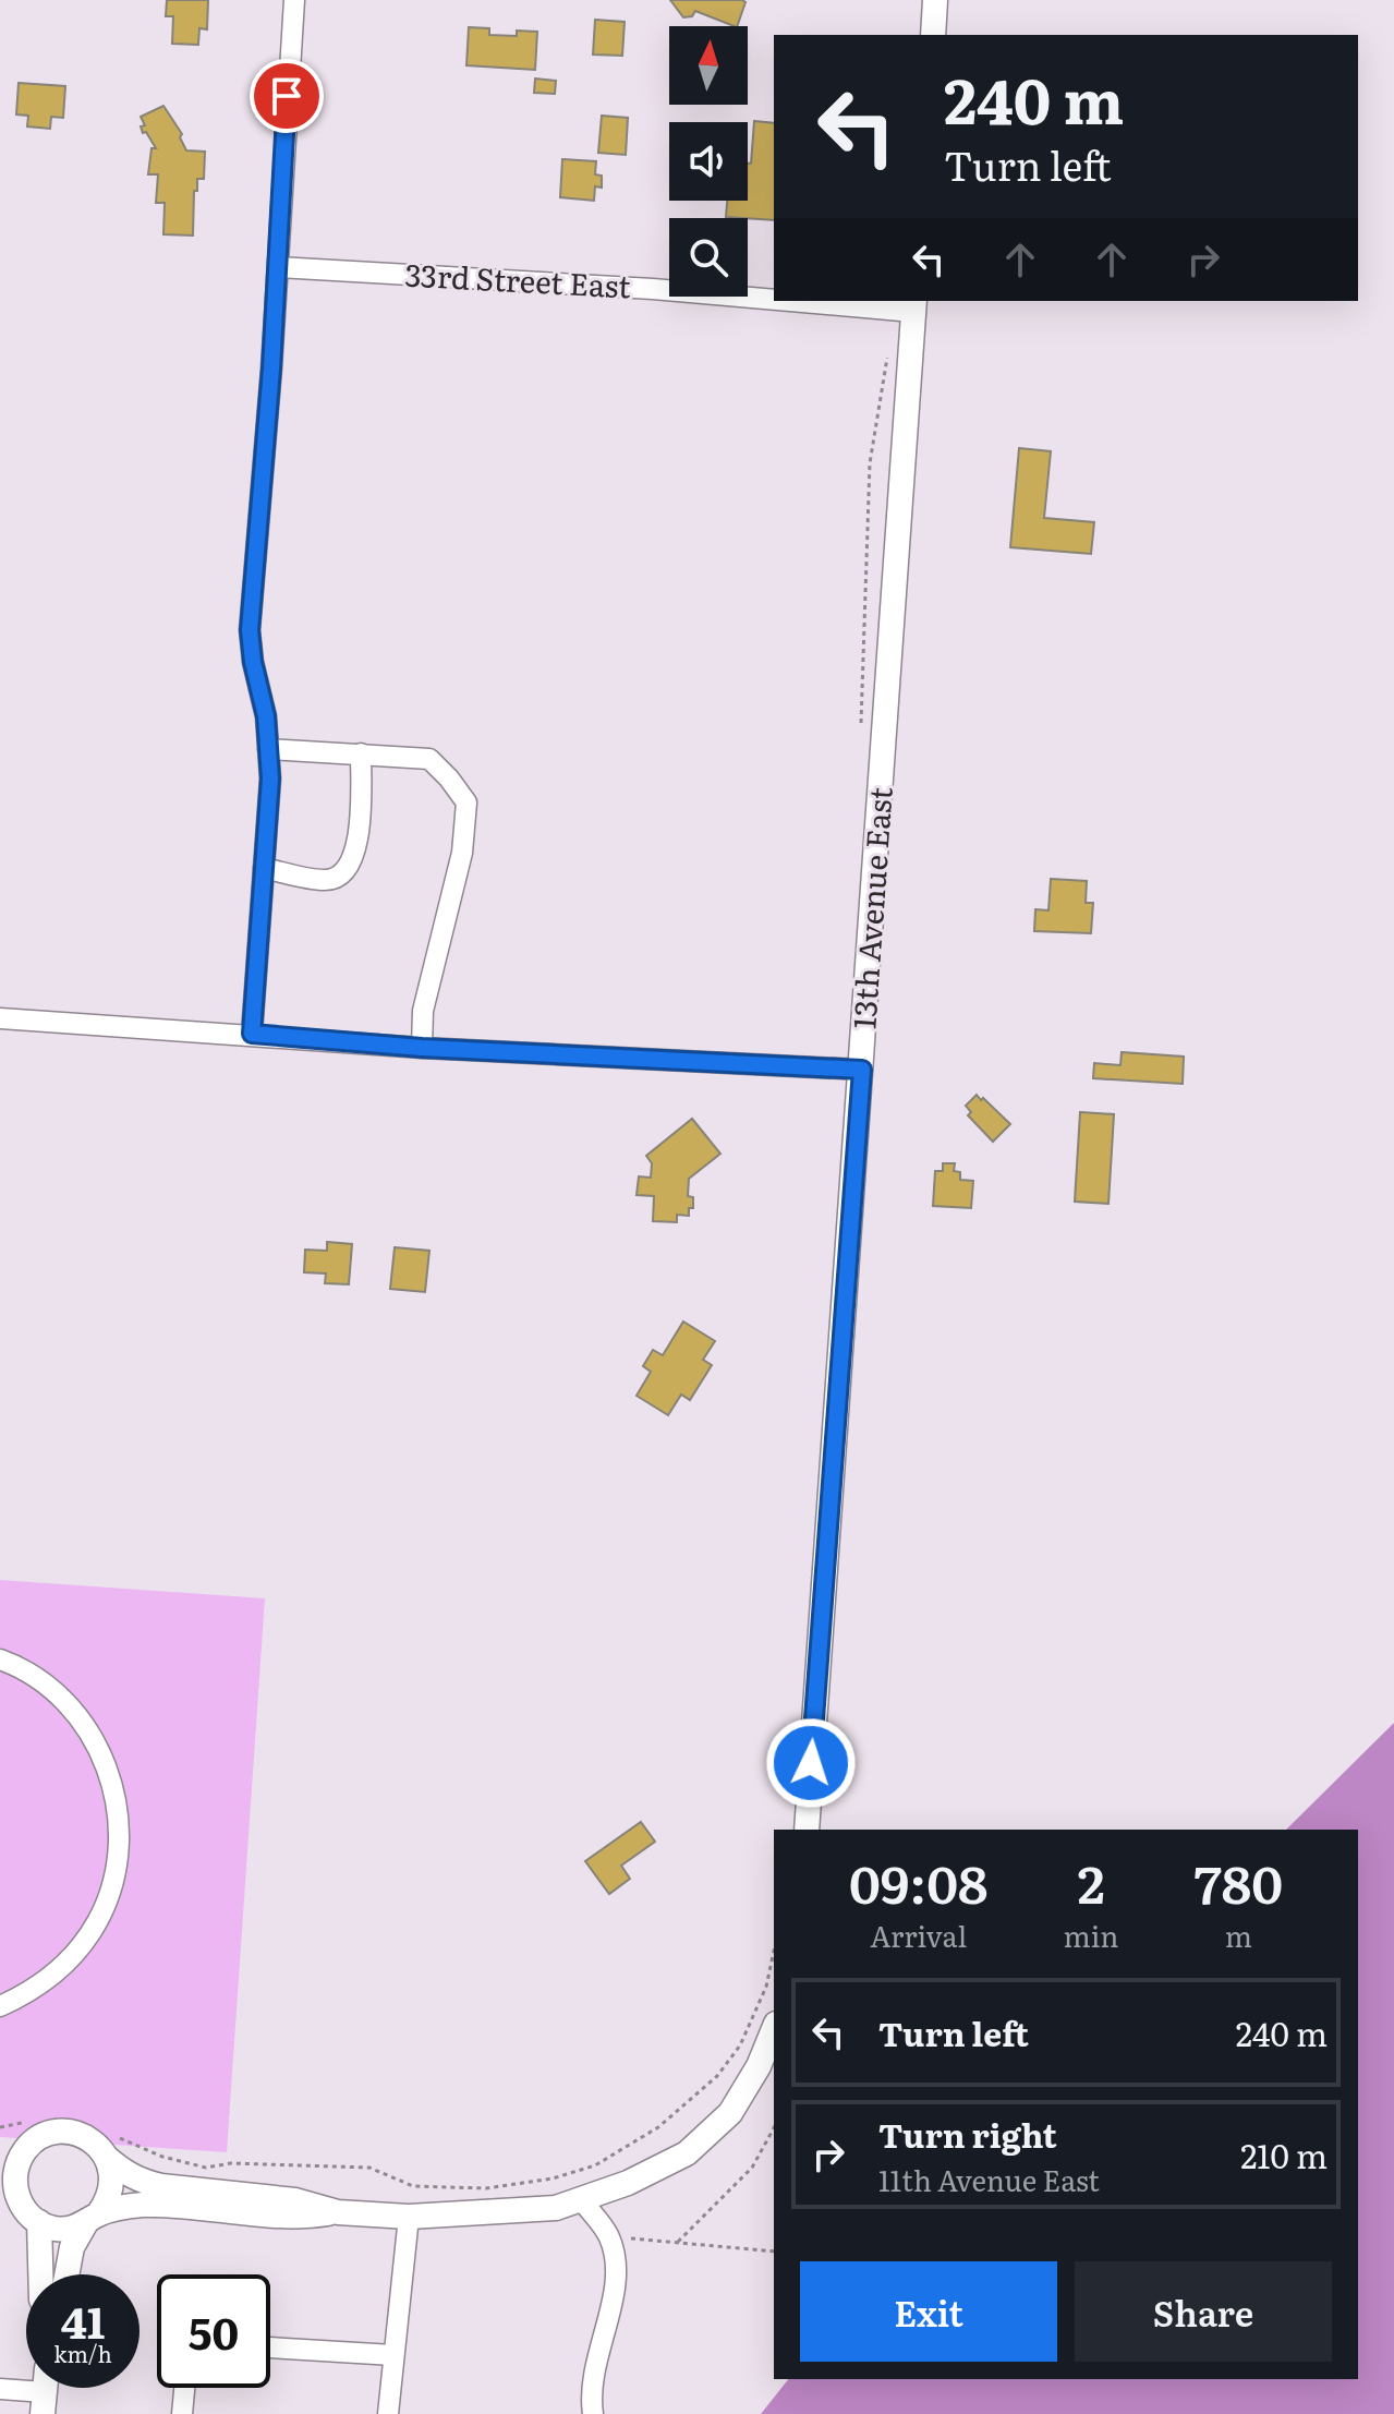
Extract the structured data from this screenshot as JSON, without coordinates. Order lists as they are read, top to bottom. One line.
{"streets":{"main road":["13th Avenue East"],"street":["33rd Street East"]},"crossings":[["33rd Street East","13th Avenue East"]],"north":"top","page":{"turn":["240 m","Turn left"],"eta":["09:08","Arrival","2","min","780","m"],"list":[{"name":"Turn left","value":"240 m"},{"name":"Turn right","note":"11th Avenue East","value":"210 m"}],"buttons":["Exit","Share"],"speed":"41 km/h","limit":"50"}}
